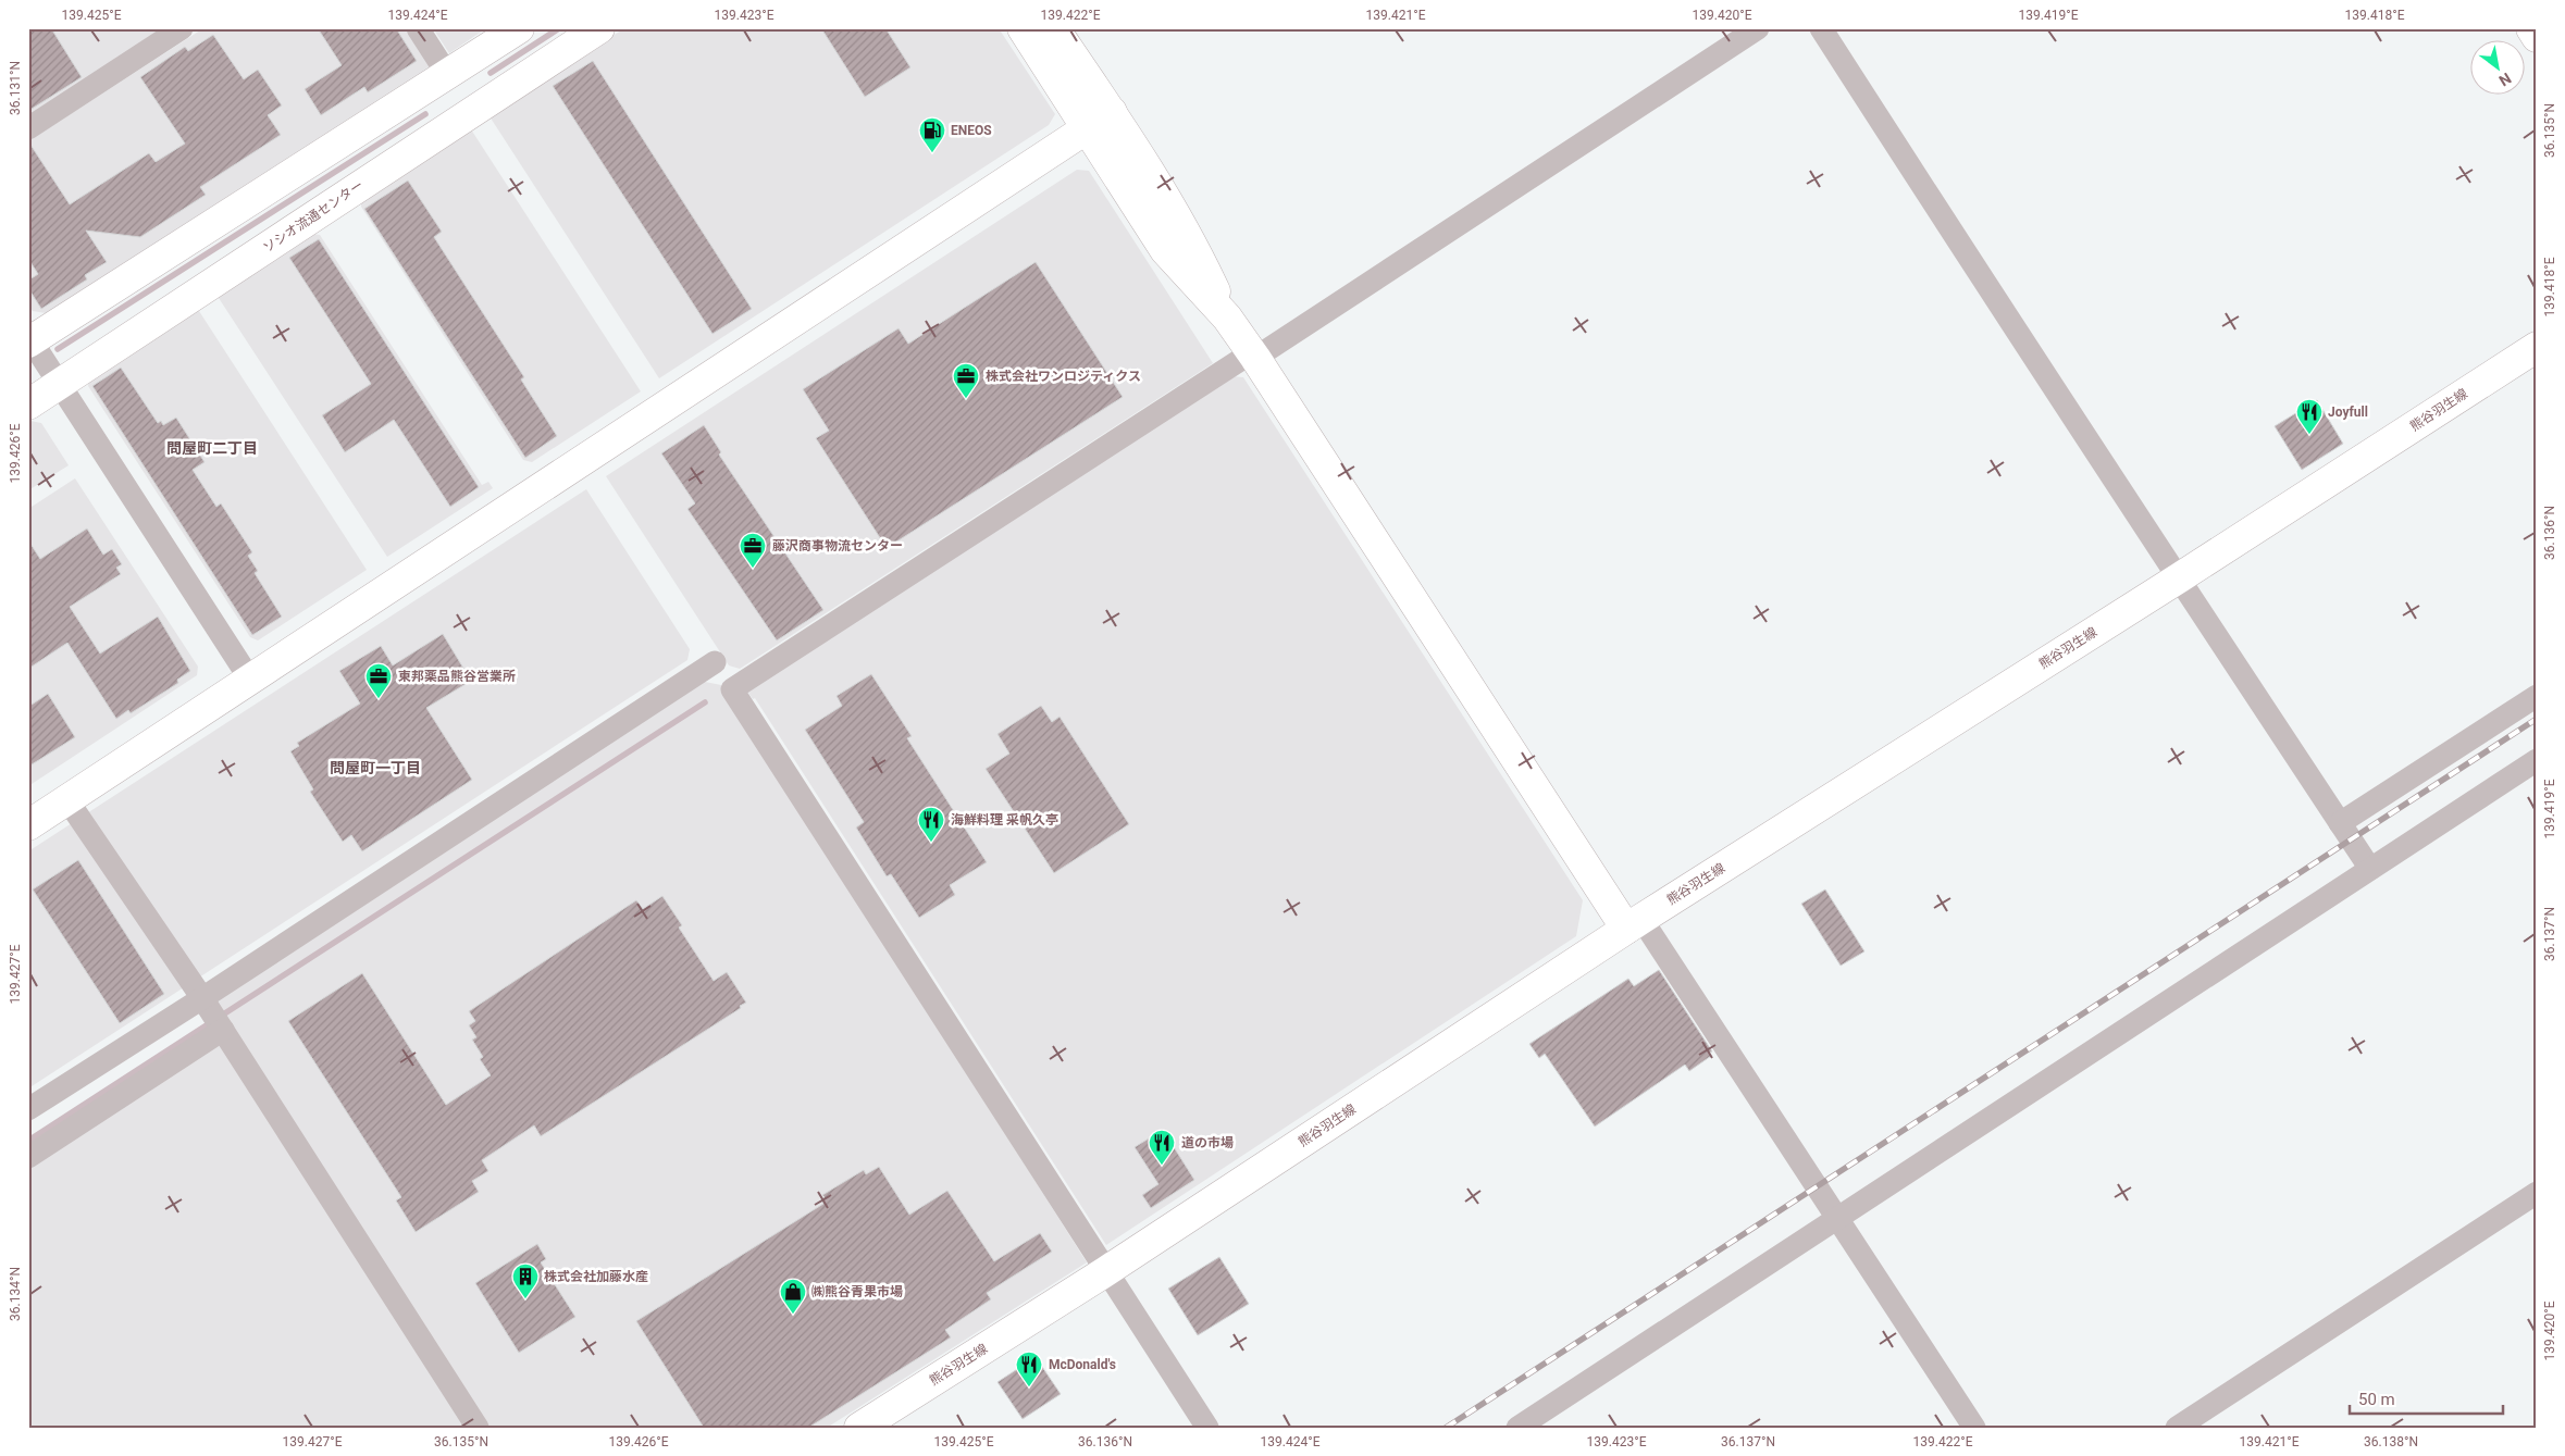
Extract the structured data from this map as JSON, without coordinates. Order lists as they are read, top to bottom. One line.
{"streets":{"street":["ソシオ流通センター","熊谷羽生線"]},"districts":["問屋町二丁目","問屋町一丁目"],"places":{"fuel station":["ENEOS"],"office":["株式会社ワンロジティクス","藤沢商事物流センター","東邦薬品熊谷営業所"],"restaurant":["Joyfull","海鮮料理 采帆久亭","道の市場","McDonald's"],"building":["株式会社加藤水産"],"shop":["㈱熊谷青果市場"]},"scale_bar":"50 m","north":"bottom right","coordinates":["139.425°E","139.424°E","139.423°E","139.422°E","139.421°E","139.420°E","139.419°E","139.418°E","36.131°N","36.135°N","139.426°E","36.136°N","36.137°N","139.427°E","36.134°N","36.138°N"]}
